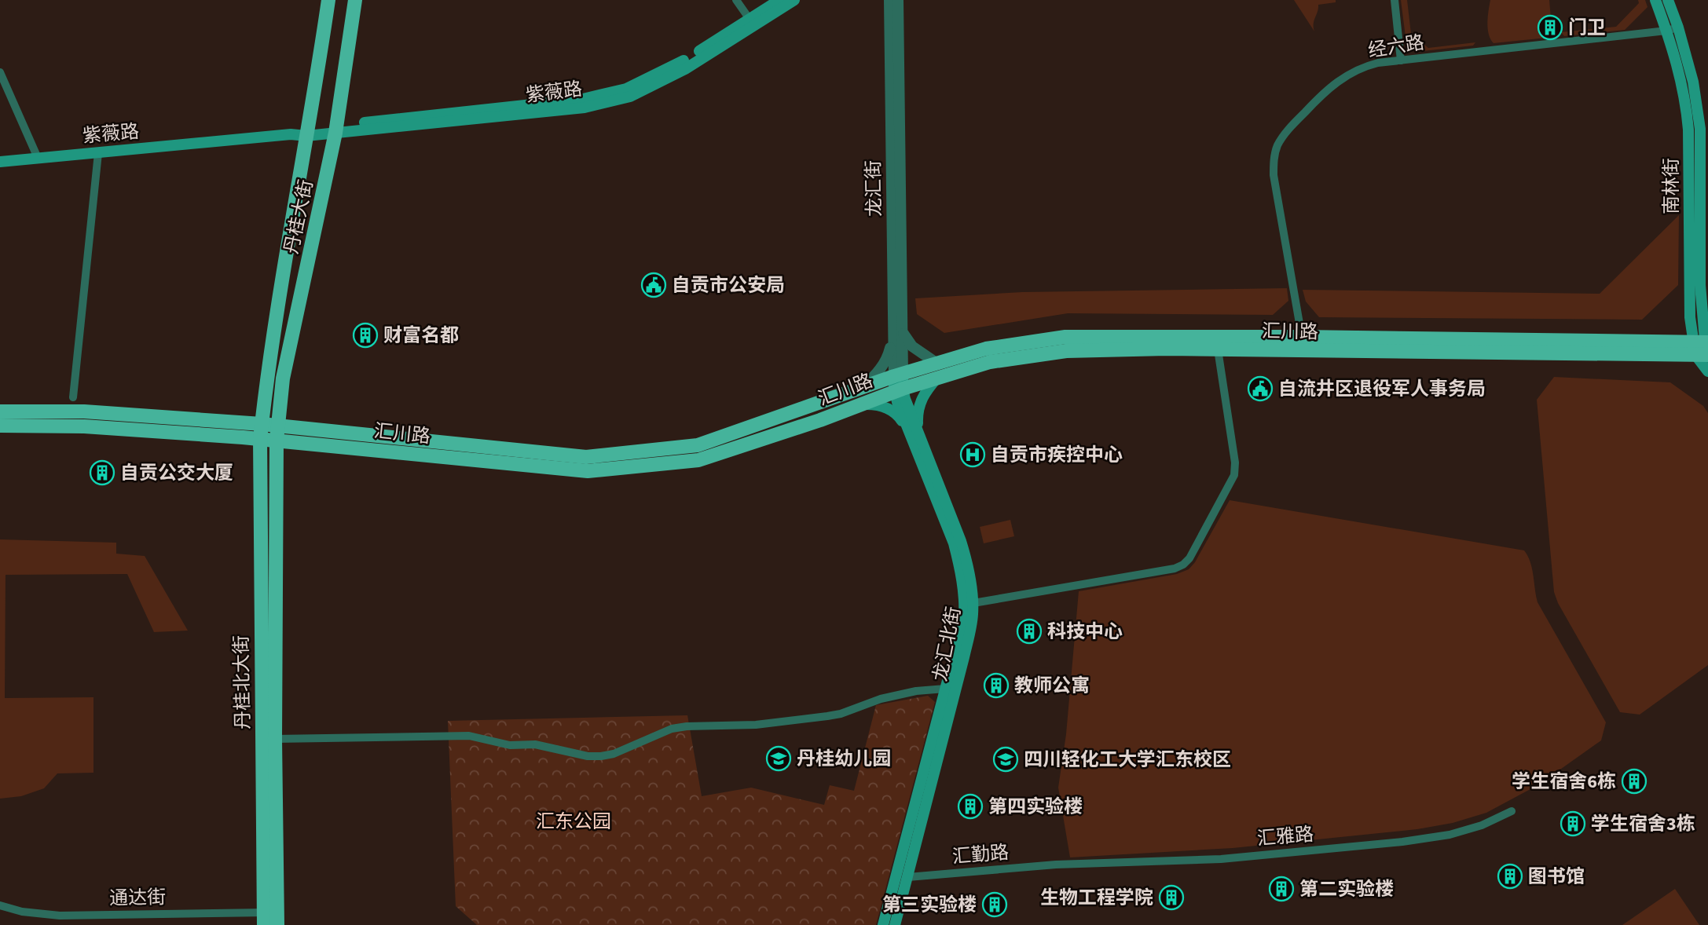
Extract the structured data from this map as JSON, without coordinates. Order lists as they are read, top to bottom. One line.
{"streets":{"main road":["紫薇路","南林街","丹桂大街","汇川路","龙汇北街","丹桂北大街"],"street":["经六路","龙汇街","汇雅路","汇勤路","通达街"]},"crossings":[["经六路","南林街"],["经六路","汇川路"],["紫薇路","丹桂大街"],["紫薇路","丹桂北大街"],["南林街","汇川路"],["龙汇街","汇川路"],["龙汇街","龙汇北街"],["丹桂大街","汇川路"],["丹桂大街","丹桂北大街"],["汇川路","龙汇北街"],["汇川路","丹桂北大街"],["龙汇北街","汇勤路"],["丹桂北大街","通达街"],["汇雅路","汇勤路"]],"parks":["汇东公园"],"places":{"building":["门卫","财富名都","自贡公交大厦","科技中心","教师公寓","学生宿舍6栋","第四实验楼","学生宿舍3栋","图书馆","第二实验楼","生物工程学院","第三实验楼"],"public building":["自贡市公安局","自流井区退役军人事务局"],"hospital":["自贡市疾控中心"],"school or university":["丹桂幼儿园","四川轻化工大学汇东校区"]}}
